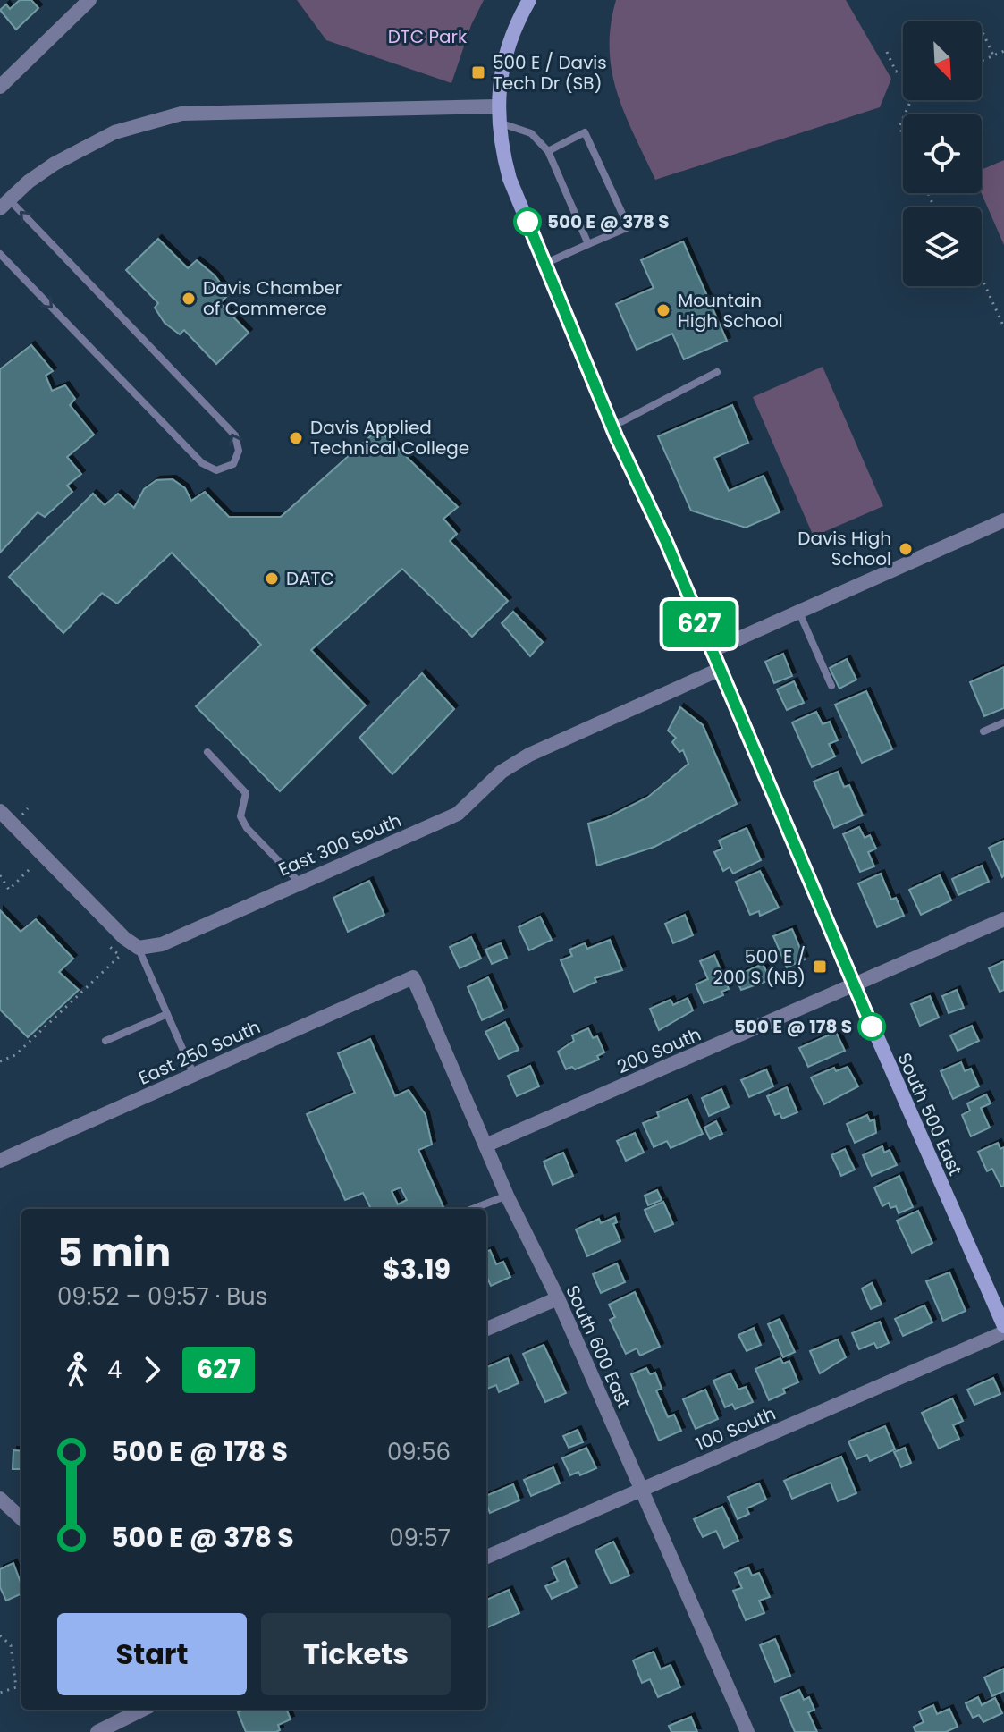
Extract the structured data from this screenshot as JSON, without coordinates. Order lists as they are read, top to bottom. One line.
{"streets":{"street":["East 300 South","200 South","East 250 South","South 500 East","South 600 East","100 South"]},"crossings":[["East 300 South","South 500 East"],["200 South","South 500 East"],["200 South","South 600 East"],["East 250 South","South 600 East"],["South 600 East","100 South"]],"parks":["DTC Park"],"places":{"transit":["500 E / Davis Tech Dr (SB)","500 E / 200 S (NB)"],"other":["500 E @ 378 S","Davis Chamber of Commerce","Mountain High School","Davis Applied Technical College","Davis High School","DATC","500 E @ 178 S"]},"lines":["bus line 627"],"north":"bottom right","page":{"on_map":"627","heading":["5 min","09:52 – 09:57 · Bus","$3.19"],"legs":["4","627"],"list":[{"name":"500 E @ 178 S","value":"09:56"},{"name":"500 E @ 378 S","value":"09:57"}],"buttons":["Start","Tickets"]}}
